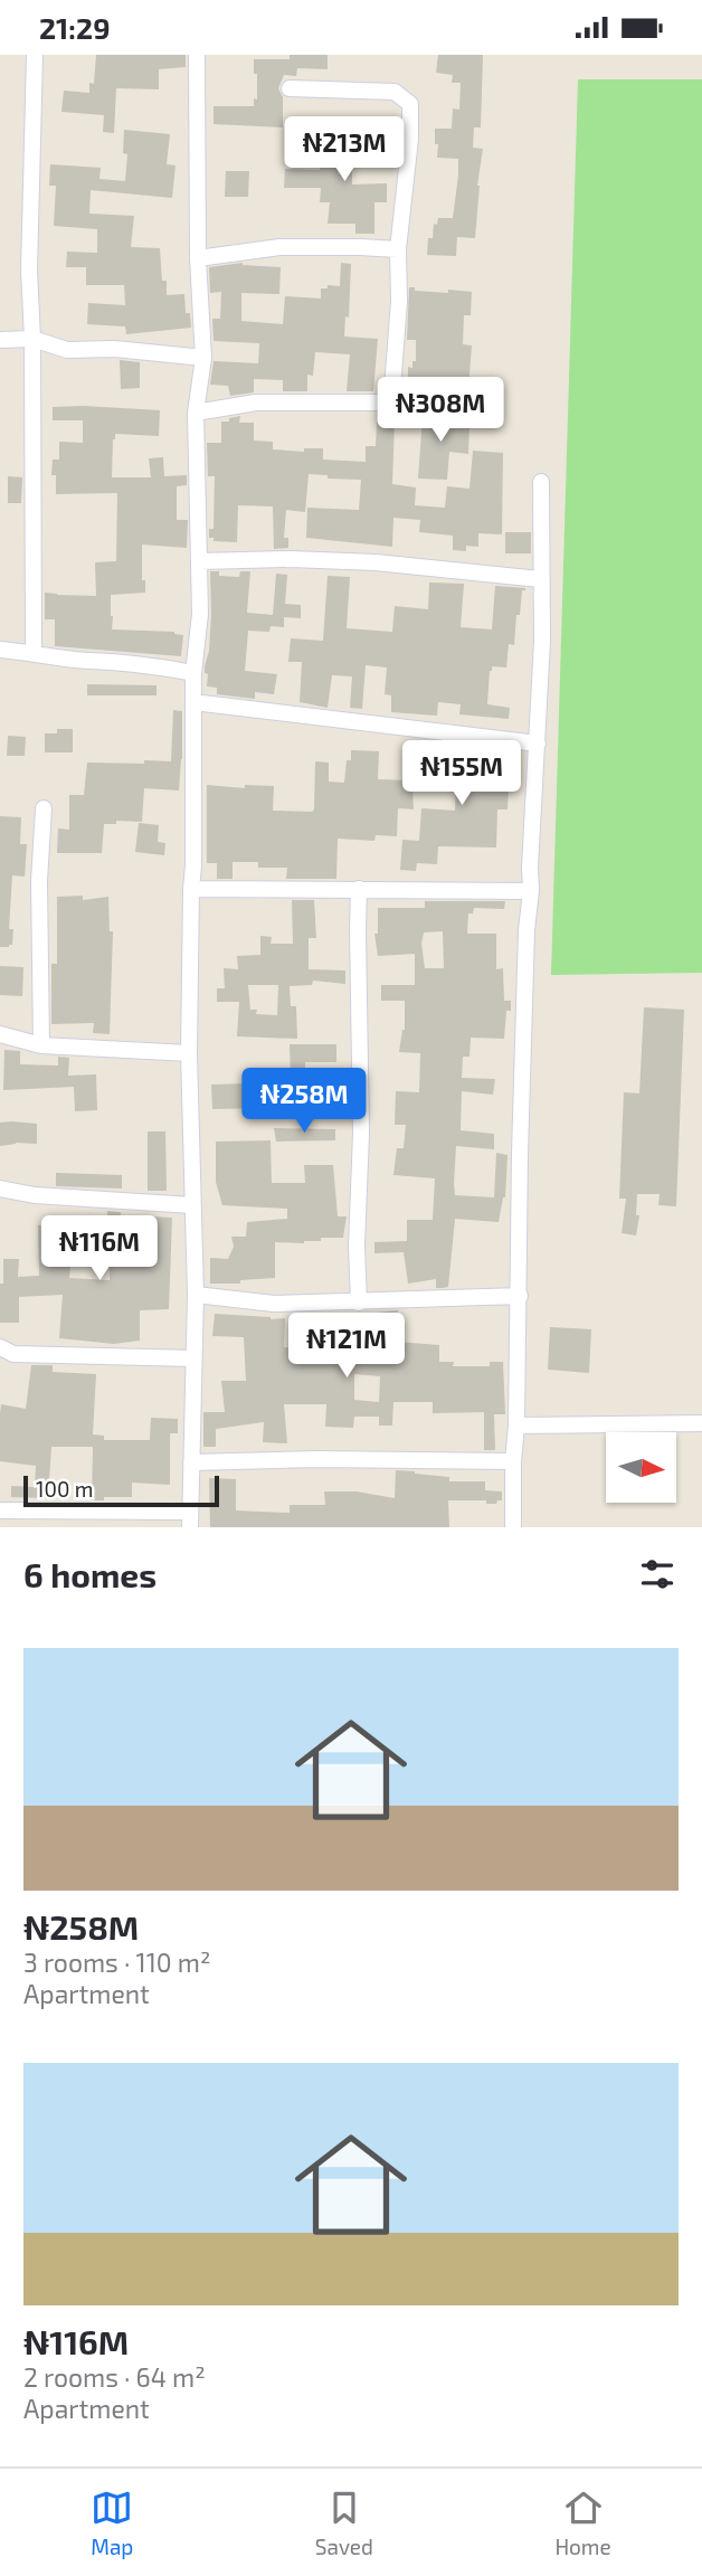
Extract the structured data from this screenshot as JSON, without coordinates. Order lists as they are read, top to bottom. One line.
{"scale_bar":"100 m","north":"right","page":{"status":"21:29","price":["₦213M","₦308M","₦155M","₦258M","₦116M","₦121M"],"scale":"100 m","heading":"6 homes","list":[{"name":"₦258M","note":"3 rooms · 110 m² · Apartment"},{"name":"₦116M","note":"2 rooms · 64 m² · Apartment"}],"tabs":["Map","Saved","Home"]}}
